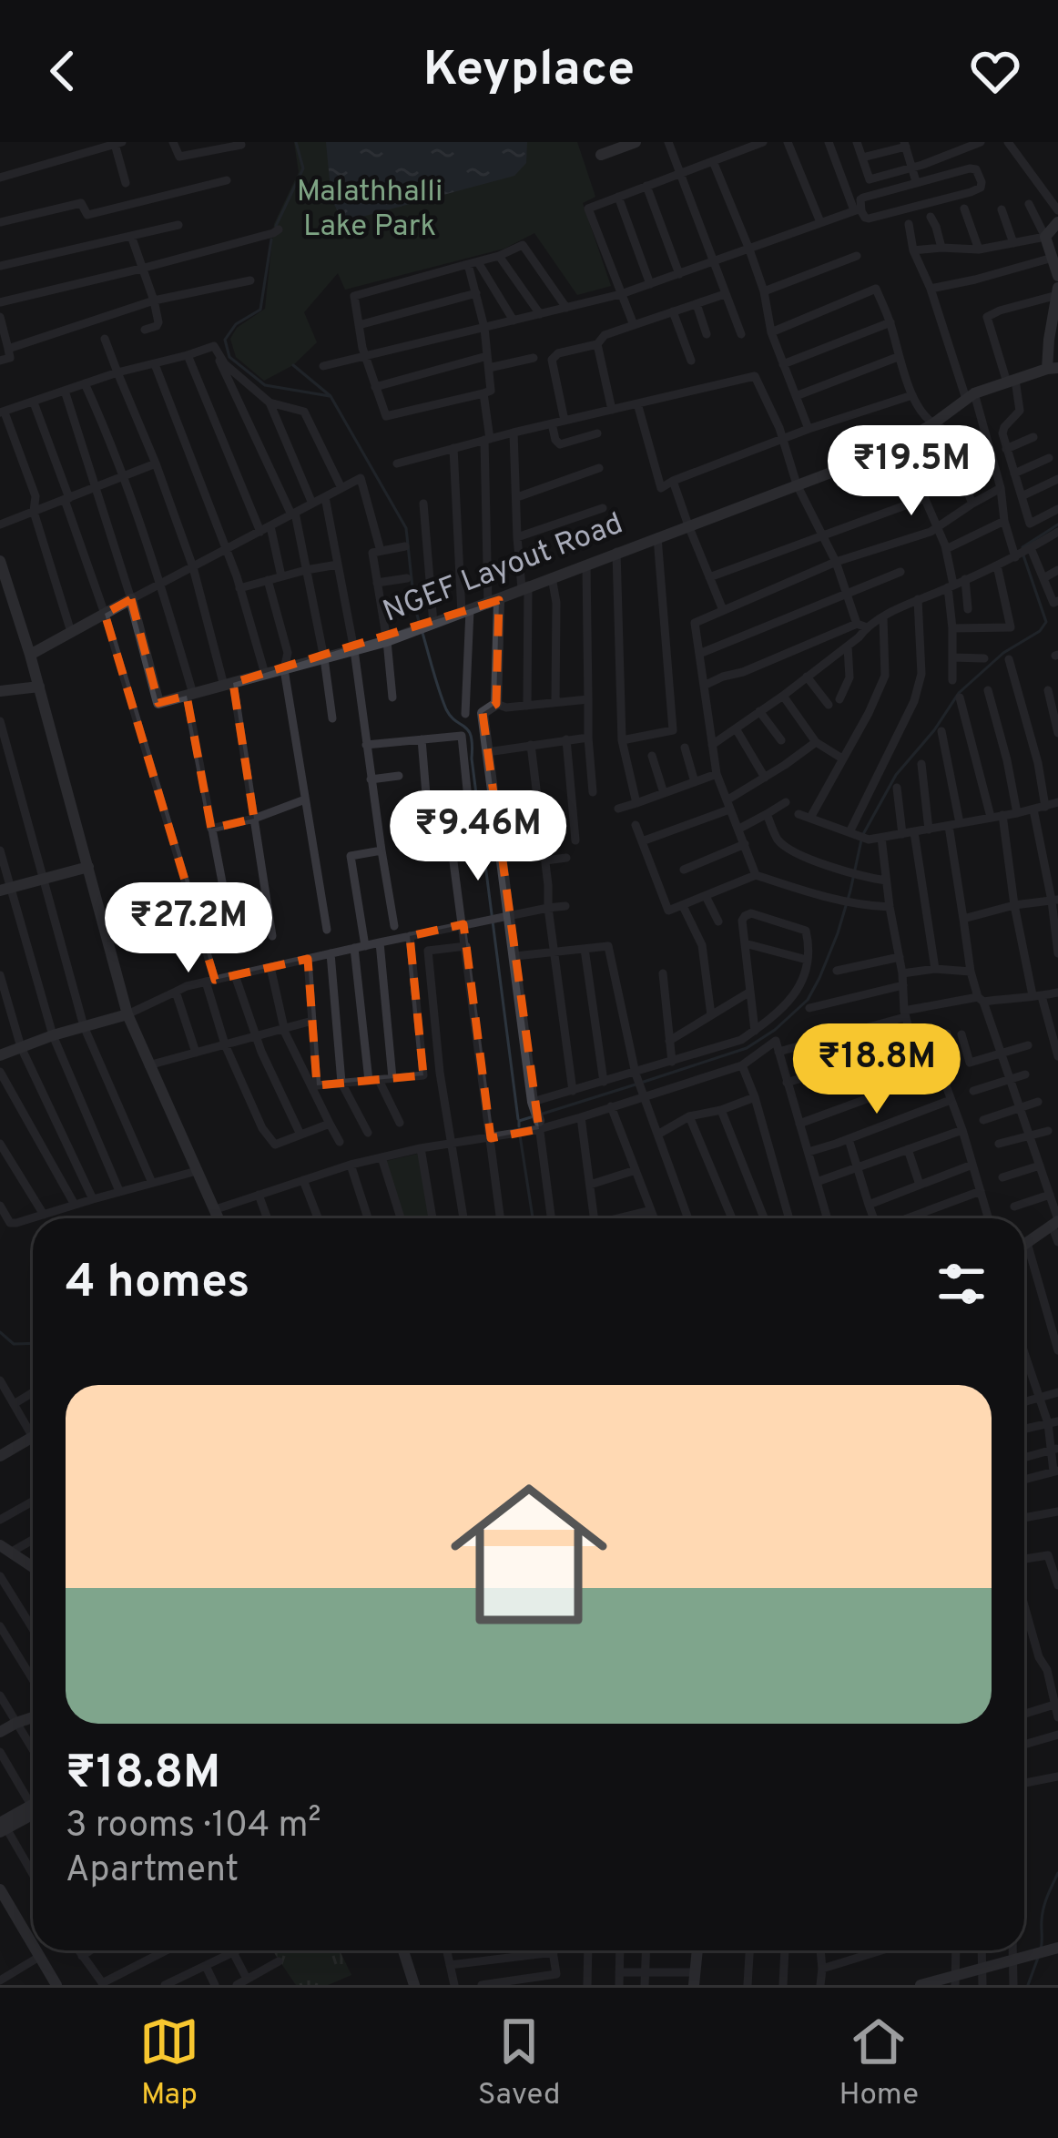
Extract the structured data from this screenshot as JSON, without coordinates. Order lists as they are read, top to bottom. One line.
{"streets":{"street":["NGEF Layout Road"]},"parks":["Malathhalli Lake Park"],"page":{"header":"Keyplace","price":["₹19.5M","₹9.46M","₹27.2M","₹18.8M"],"heading":"4 homes","list":[{"name":"₹18.8M","note":"3 rooms · 104 m² · Apartment"}],"tabs":["Map","Saved","Home"]}}
